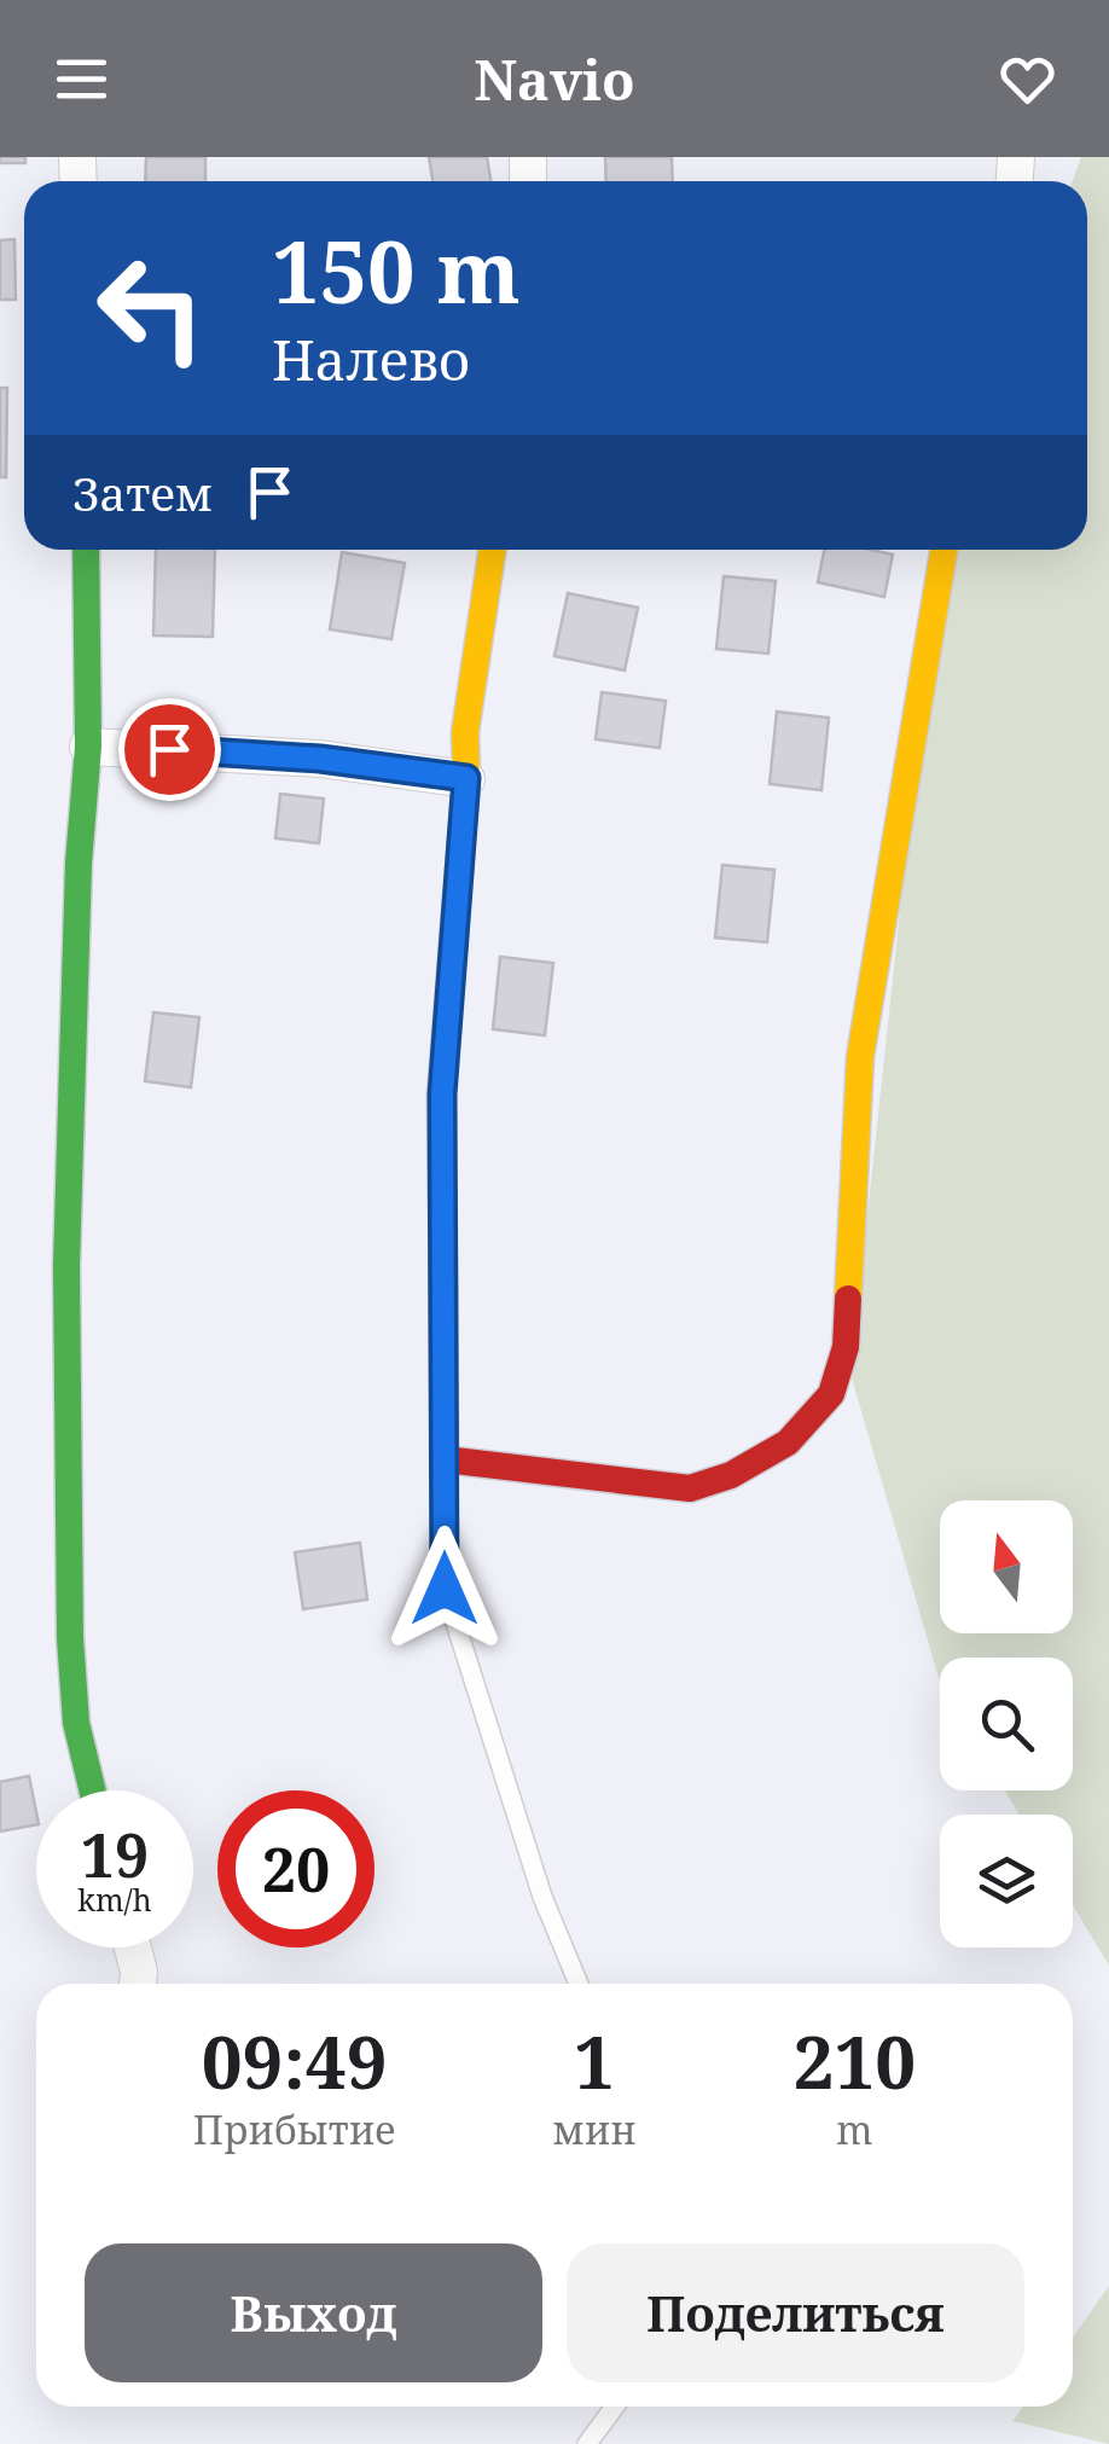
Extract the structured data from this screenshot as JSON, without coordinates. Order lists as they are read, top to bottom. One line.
{"north":"top","page":{"header":"Navio","turn":["150 m","Налево"],"then":"Затем","speed":"19 km/h","limit":"20","eta":["09:49","Прибытие","1","мин","210","m"],"buttons":["Выход","Поделиться"]}}
